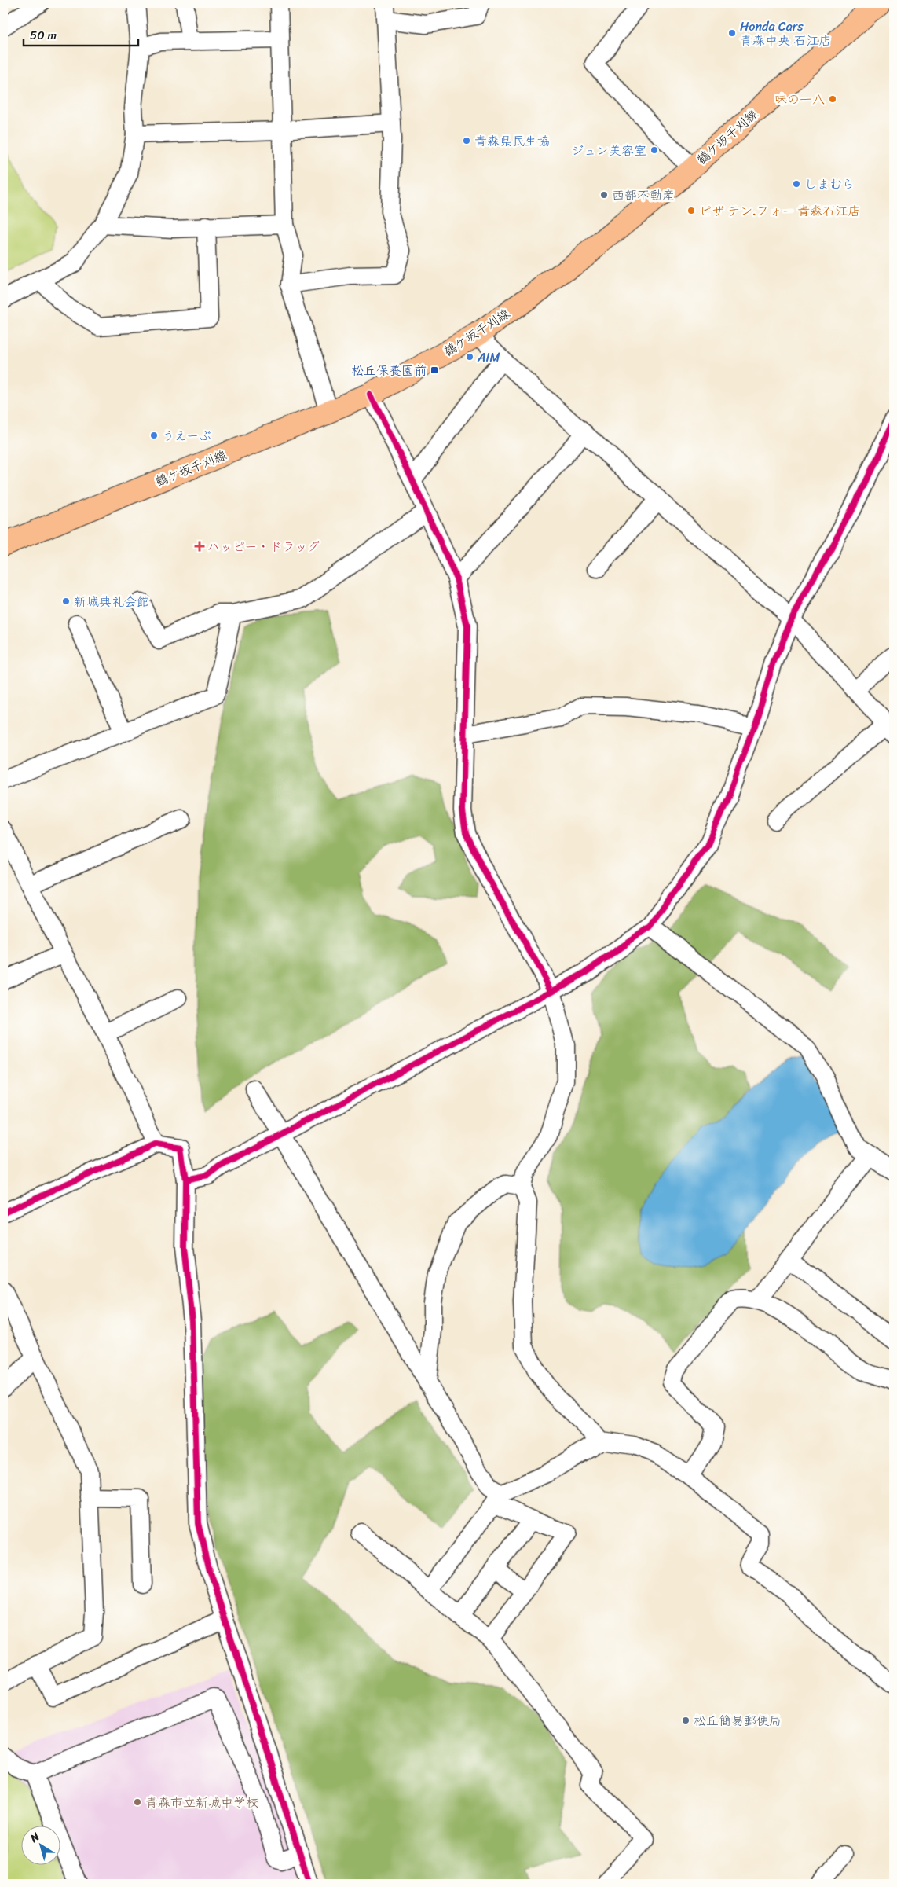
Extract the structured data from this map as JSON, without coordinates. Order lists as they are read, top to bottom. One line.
{"streets":{"main road":["鶴ケ坂千刈線"]},"places":{"other":["Honda Cars 青森中央 石江店","味の一八","青森県民生協","ジュン美容室","しまむら","西部不動産","ピザ テン.フォー 青森石江店","AIM","うえーぶ","新城典礼会館","松丘簡易郵便局","青森市立新城中学校"],"transit":["松丘保養園前"],"health":["ハッピー・ドラッグ"]},"scale_bar":"50 m","north":"top left"}
